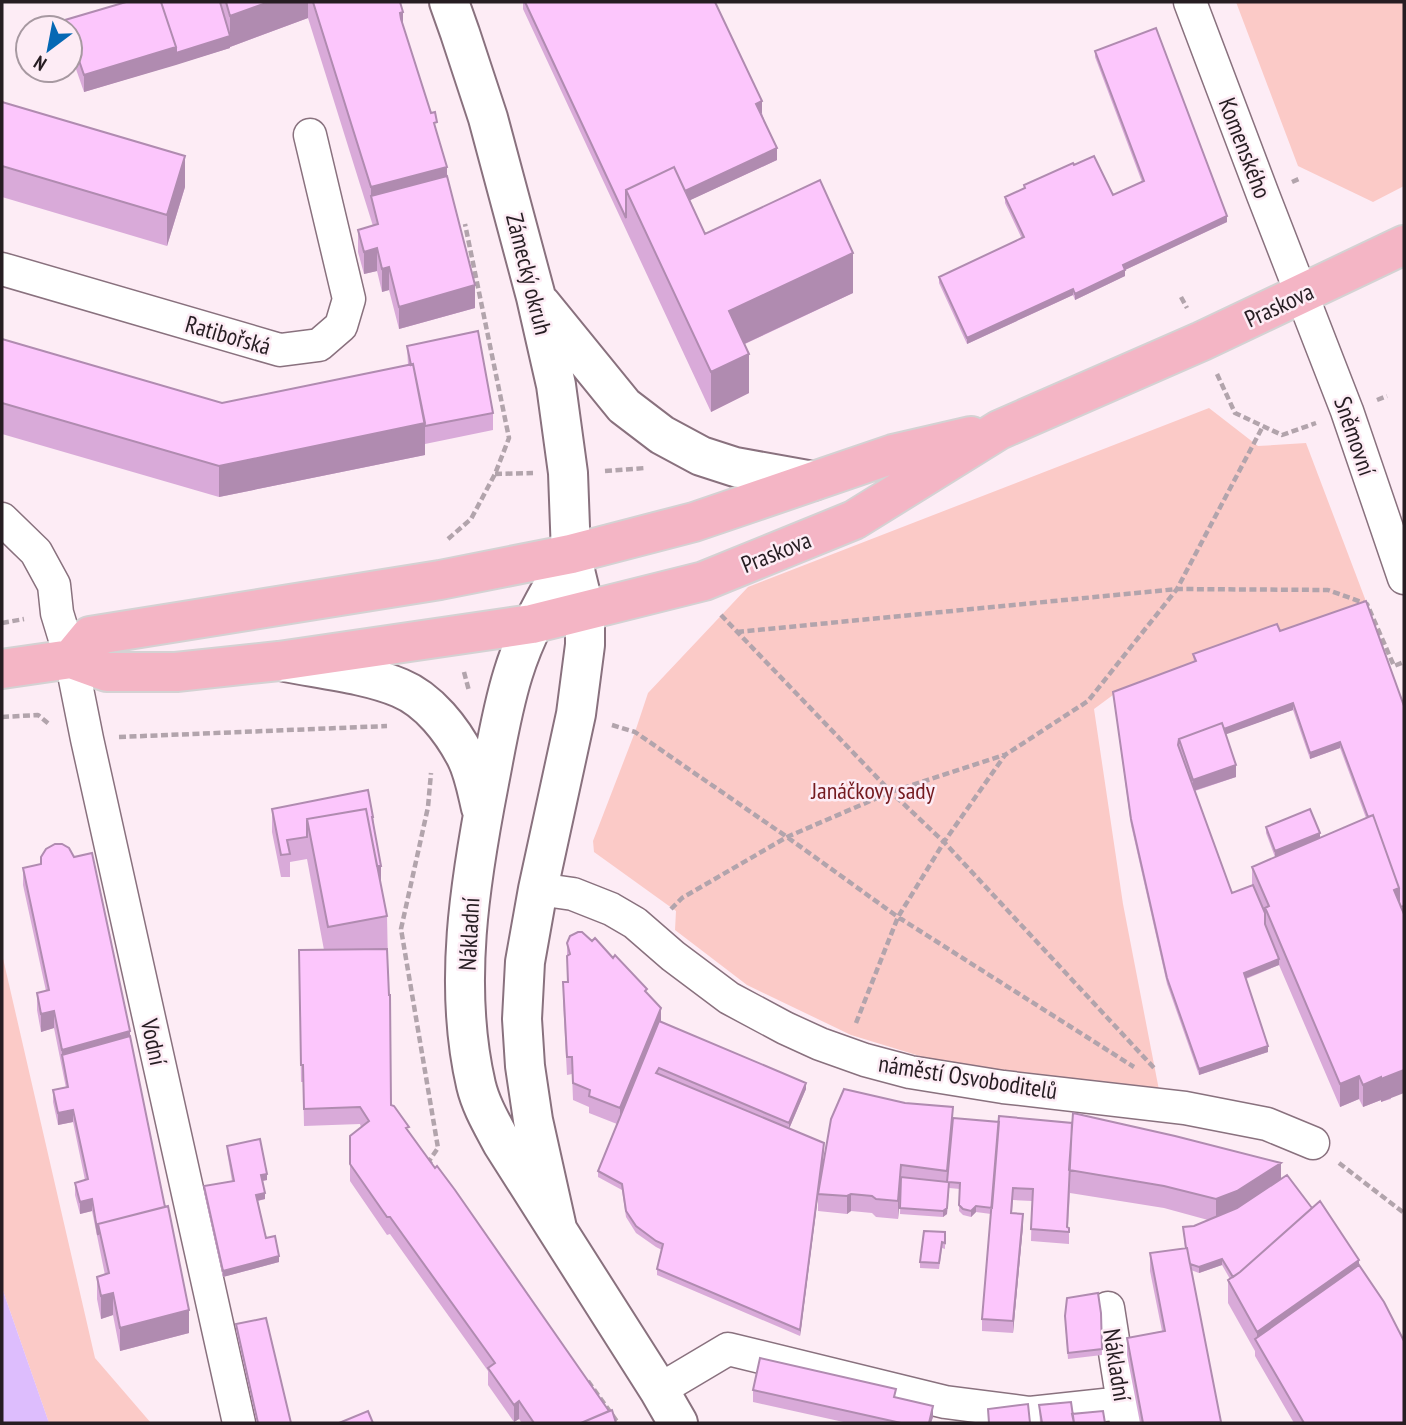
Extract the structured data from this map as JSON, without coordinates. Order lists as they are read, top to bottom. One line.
{"streets":{"main road":["Praskova"],"street":["Komenského","Zámecký okruh","Ratibořská","Sněmovní","Nákladní","Vodní","náměstí Osvoboditelů"]},"crossings":[["Komenského","Praskova"],["Komenského","Sněmovní"],["Zámecký okruh","Praskova"],["Zámecký okruh","Nákladní"],["Praskova","Sněmovní"],["Praskova","Nákladní"],["Nákladní","náměstí Osvoboditelů"]],"parks":["Janáčkovy sady"],"north":"bottom left"}
